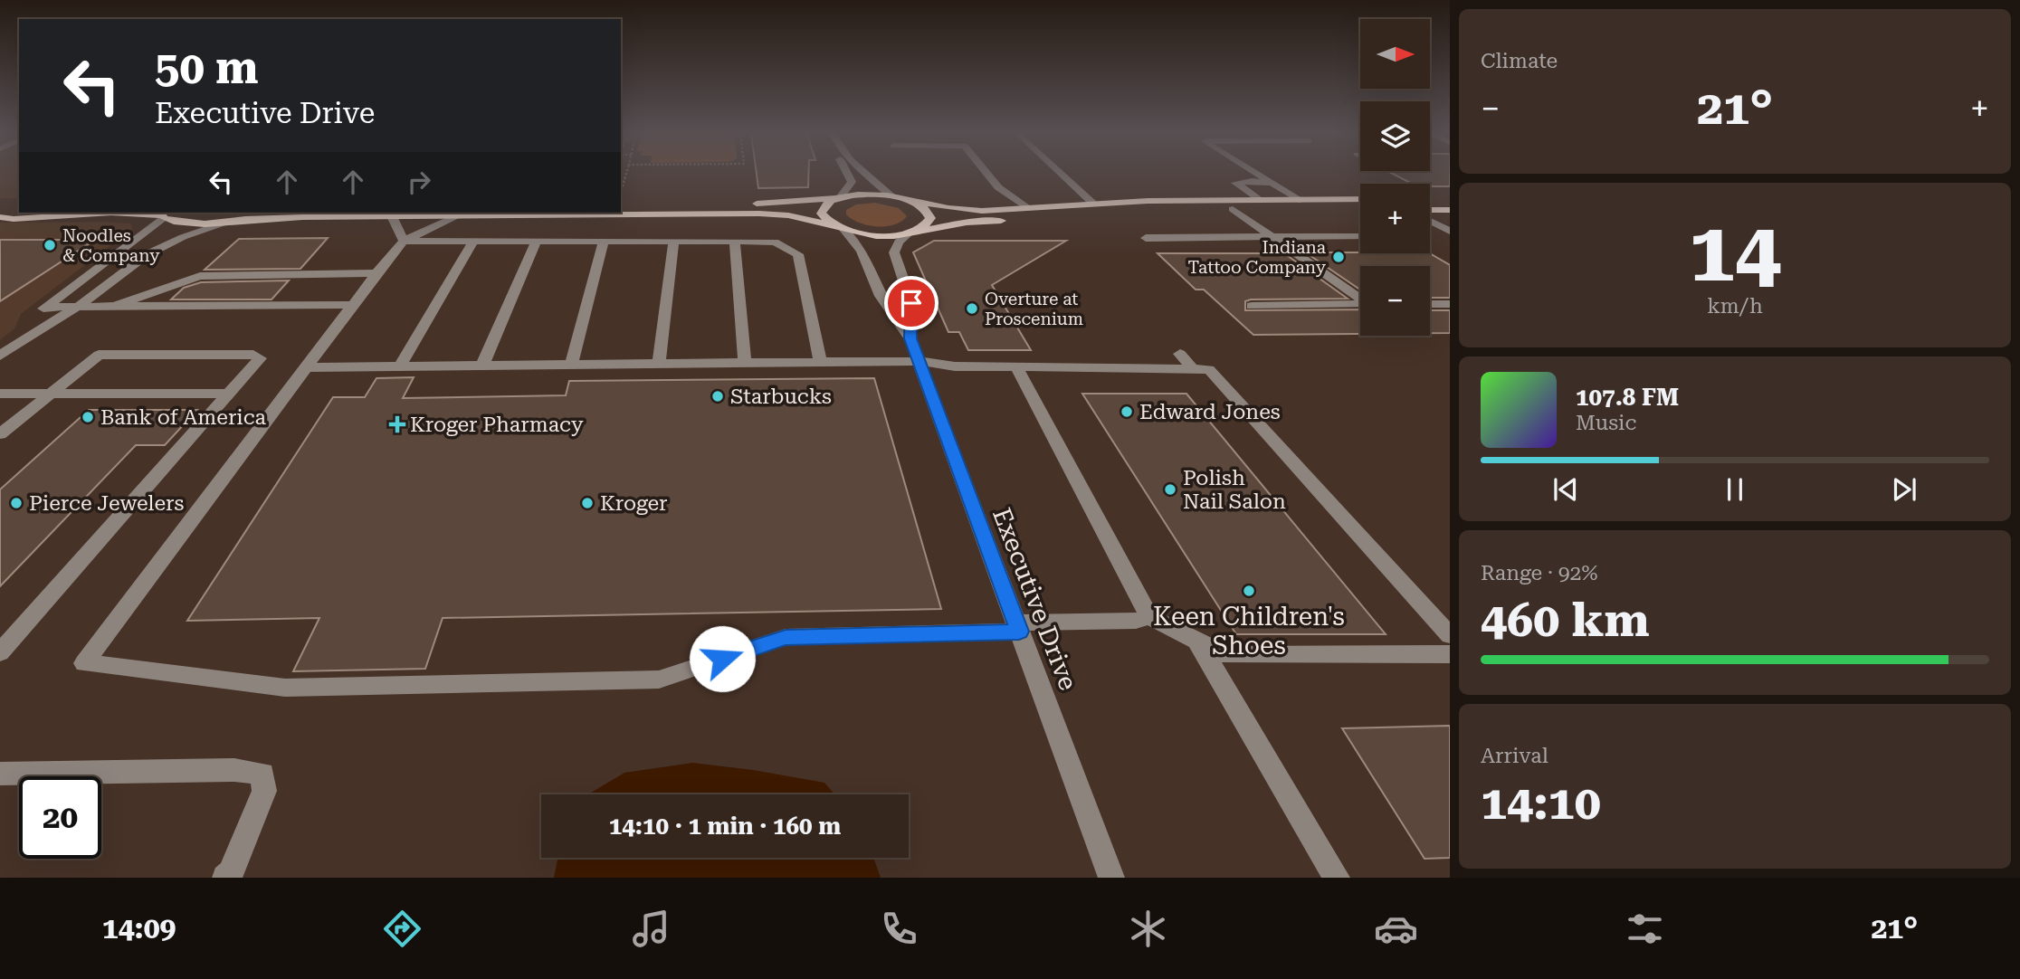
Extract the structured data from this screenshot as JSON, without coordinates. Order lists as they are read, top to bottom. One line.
{"streets":{"street":["Executive Drive"]},"places":{"other":["Noodles & Company","Indiana Tattoo Company","Overture at Proscenium","Starbucks","Edward Jones","Bank of America","Polish Nail Salon","Pierce Jewelers","Kroger","Keen Children's Shoes"],"health":["Kroger Pharmacy"]},"north":"right","page":{"tile":["Climate",["14","km/h"],["Range · 92%","460 km"],["Arrival","14:10"]],"map_buttons":["+","−"],"turn":["50 m","Executive Drive"],"heat":["−","21°","+"],"song":["107.8 FM","Music"],"limit":"20","trip":"14:10 · 1 min · 160 m","tabs":["14:09","21°"]}}
